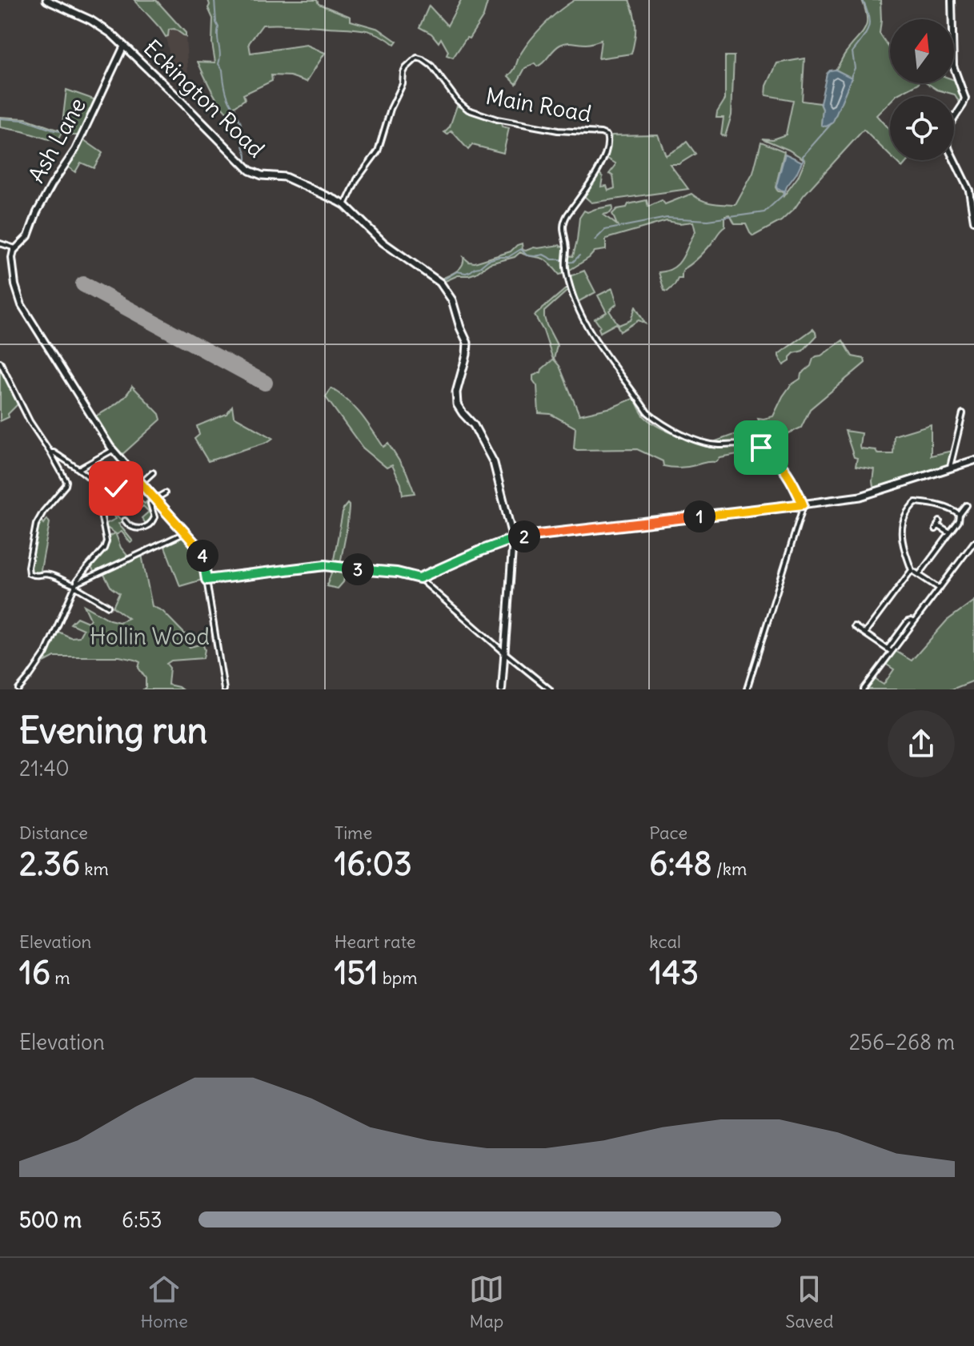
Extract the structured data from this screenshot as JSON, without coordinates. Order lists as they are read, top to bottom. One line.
{"streets":{"main road":["Eckington Road"],"street":["Main Road","Ash Lane"]},"crossings":[["Eckington Road","Main Road"],["Eckington Road","Ash Lane"]],"parks":["Hollin Wood"],"north":"top","page":{"pins":["1","2","4","3"],"heading":["Evening run","21:40"],"stats":[["Distance","2.36 km"],["Time","16:03"],["Pace","6:48 /km"],["Elevation","16 m"],["Heart rate","151 bpm"],["kcal","143"]],"chart":["Elevation","256–268 m"],"list":[{"name":"500 m","note":"6:53"}],"tabs":["Home","Map","Saved"]}}
